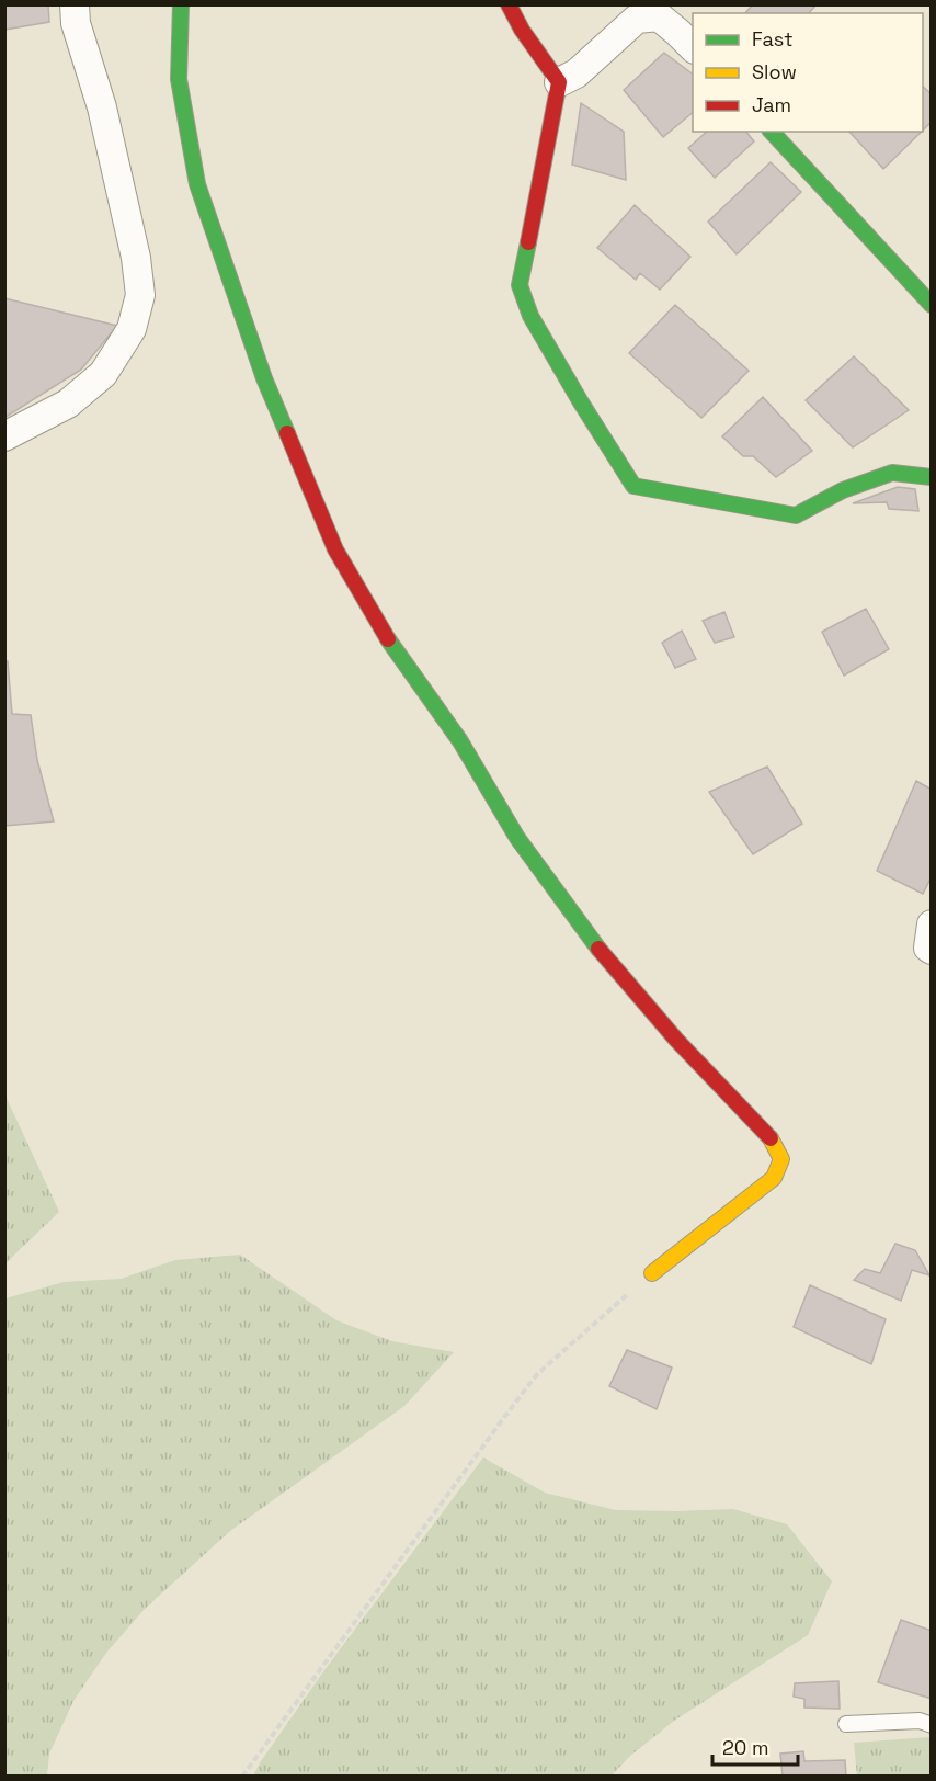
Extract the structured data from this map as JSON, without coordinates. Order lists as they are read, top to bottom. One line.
{"legend":["Fast","Slow","Jam"],"scale_bar":"20 m"}
